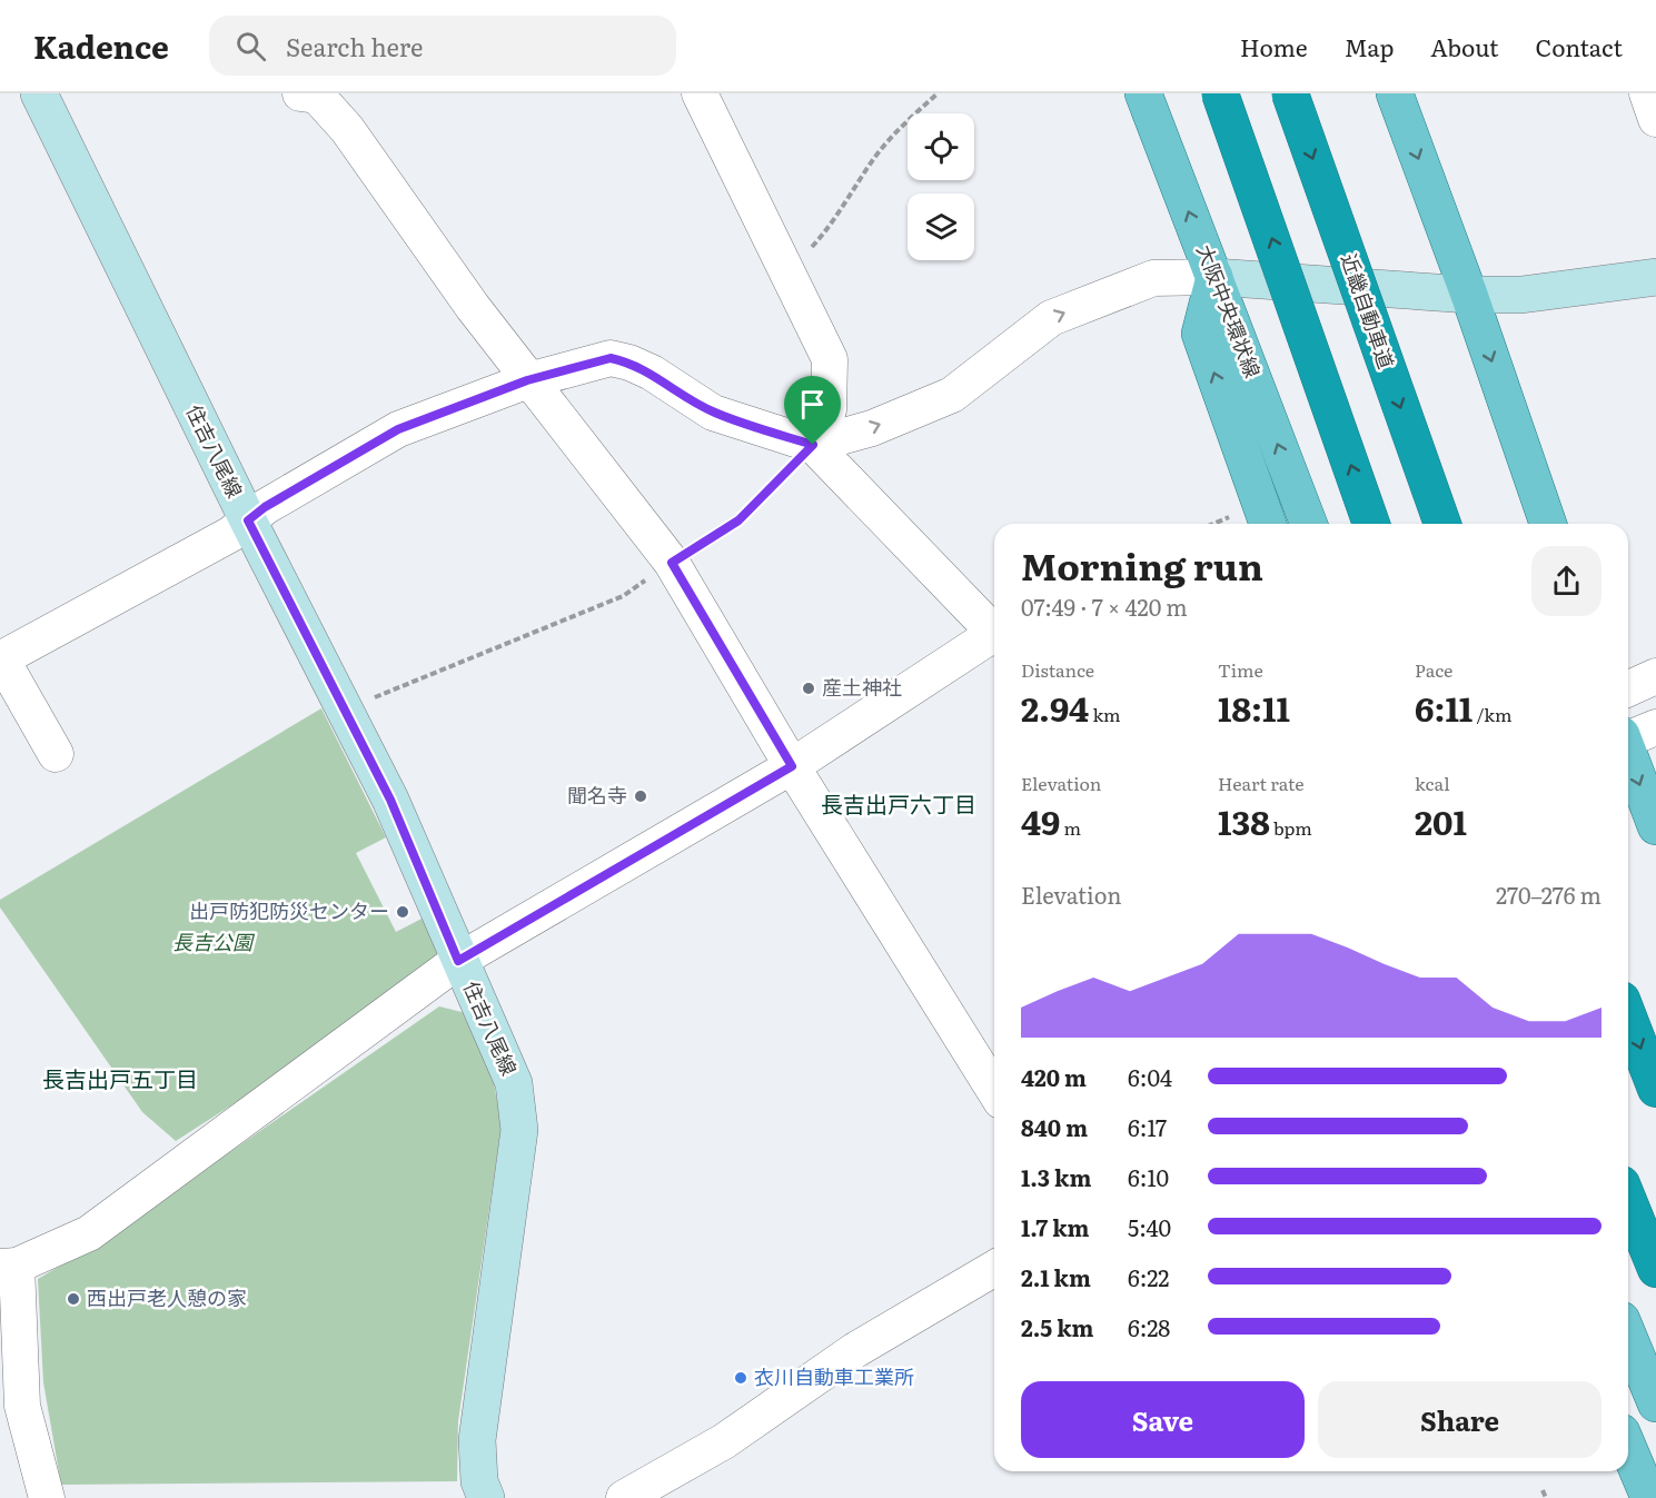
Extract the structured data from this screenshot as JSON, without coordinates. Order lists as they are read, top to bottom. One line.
{"streets":{"highway":["近畿自動車道"],"main road":["大阪中央環状線","住吉八尾線"]},"districts":["長吉出戸六丁目","長吉出戸五丁目"],"parks":["長吉公園"],"places":["産土神社","聞名寺","出戸防犯防災センター","西出戸老人憩の家","衣川自動車工業所"],"page":{"header":"Kadence","search":"Search here","nav":["Home","Map","About","Contact"],"heading":["Morning run","07:49 · 7 × 420 m"],"stats":[["Distance","2.94 km"],["Time","18:11"],["Pace","6:11 /km"],["Elevation","49 m"],["Heart rate","138 bpm"],["kcal","201"]],"chart":["Elevation","270–276 m"],"list":[{"name":"420 m","note":"6:04"},{"name":"840 m","note":"6:17"},{"name":"1.3 km","note":"6:10"},{"name":"1.7 km","note":"5:40"},{"name":"2.1 km","note":"6:22"},{"name":"2.5 km","note":"6:28"}],"buttons":["Save","Share"]}}
